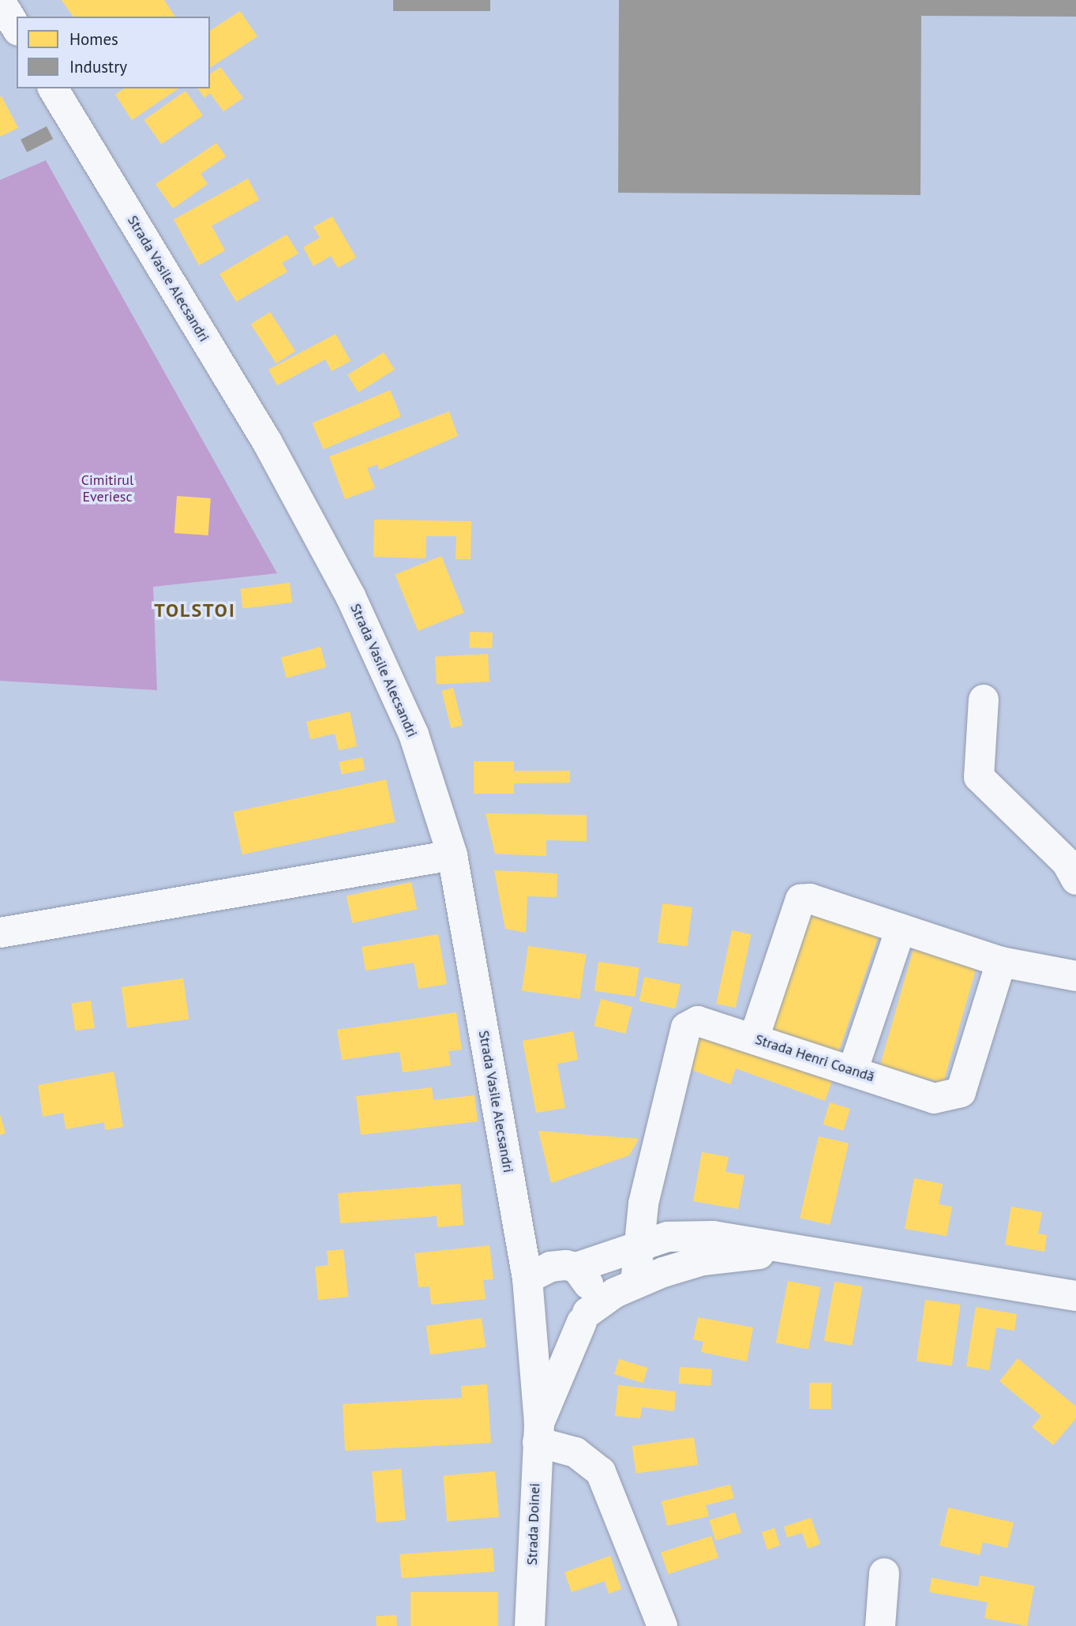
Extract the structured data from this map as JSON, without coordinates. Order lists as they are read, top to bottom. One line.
{"streets":{"street":["Strada Vasile Alecsandri","Strada Henri Coandă","Strada Doinei"]},"crossings":[["Strada Vasile Alecsandri","Strada Doinei"]],"districts":["TOLSTOI"],"parks":["Cimitirul Everiesc"],"legend":["Homes","Industry"]}
